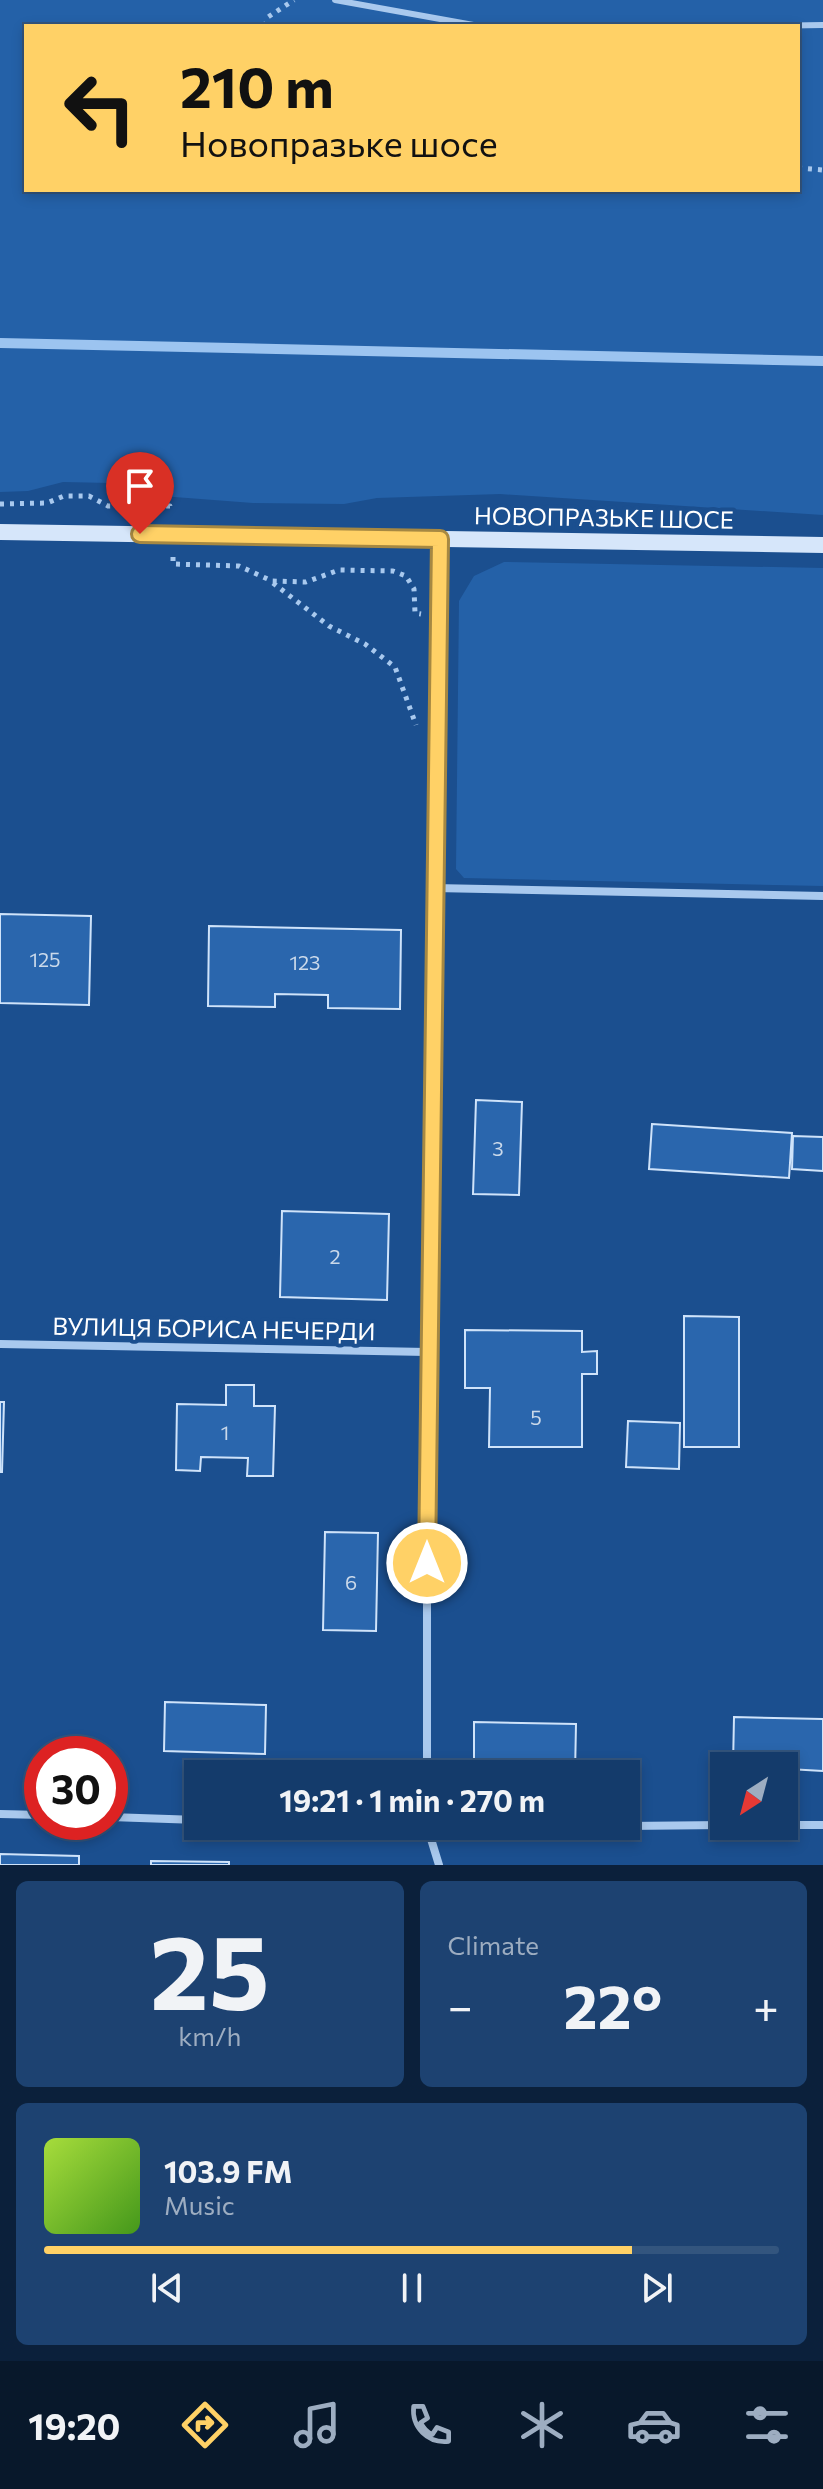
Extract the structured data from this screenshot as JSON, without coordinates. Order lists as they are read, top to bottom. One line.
{"streets":{"main road":["НОВОПРАЗЬКЕ ШОСЕ"],"street":["ВУЛИЦЯ БОРИСА НЕЧЕРДИ"]},"house_numbers":["125","123","3","2","5","1","6"],"north":"bottom left","page":{"turn":["210 m","Новопразьке шосе"],"limit":"30","trip":"19:21 · 1 min · 270 m","tile":[["25","km/h"],"Climate"],"heat":["−","22°","+"],"song":["103.9 FM","Music"],"tabs":"19:20"}}
